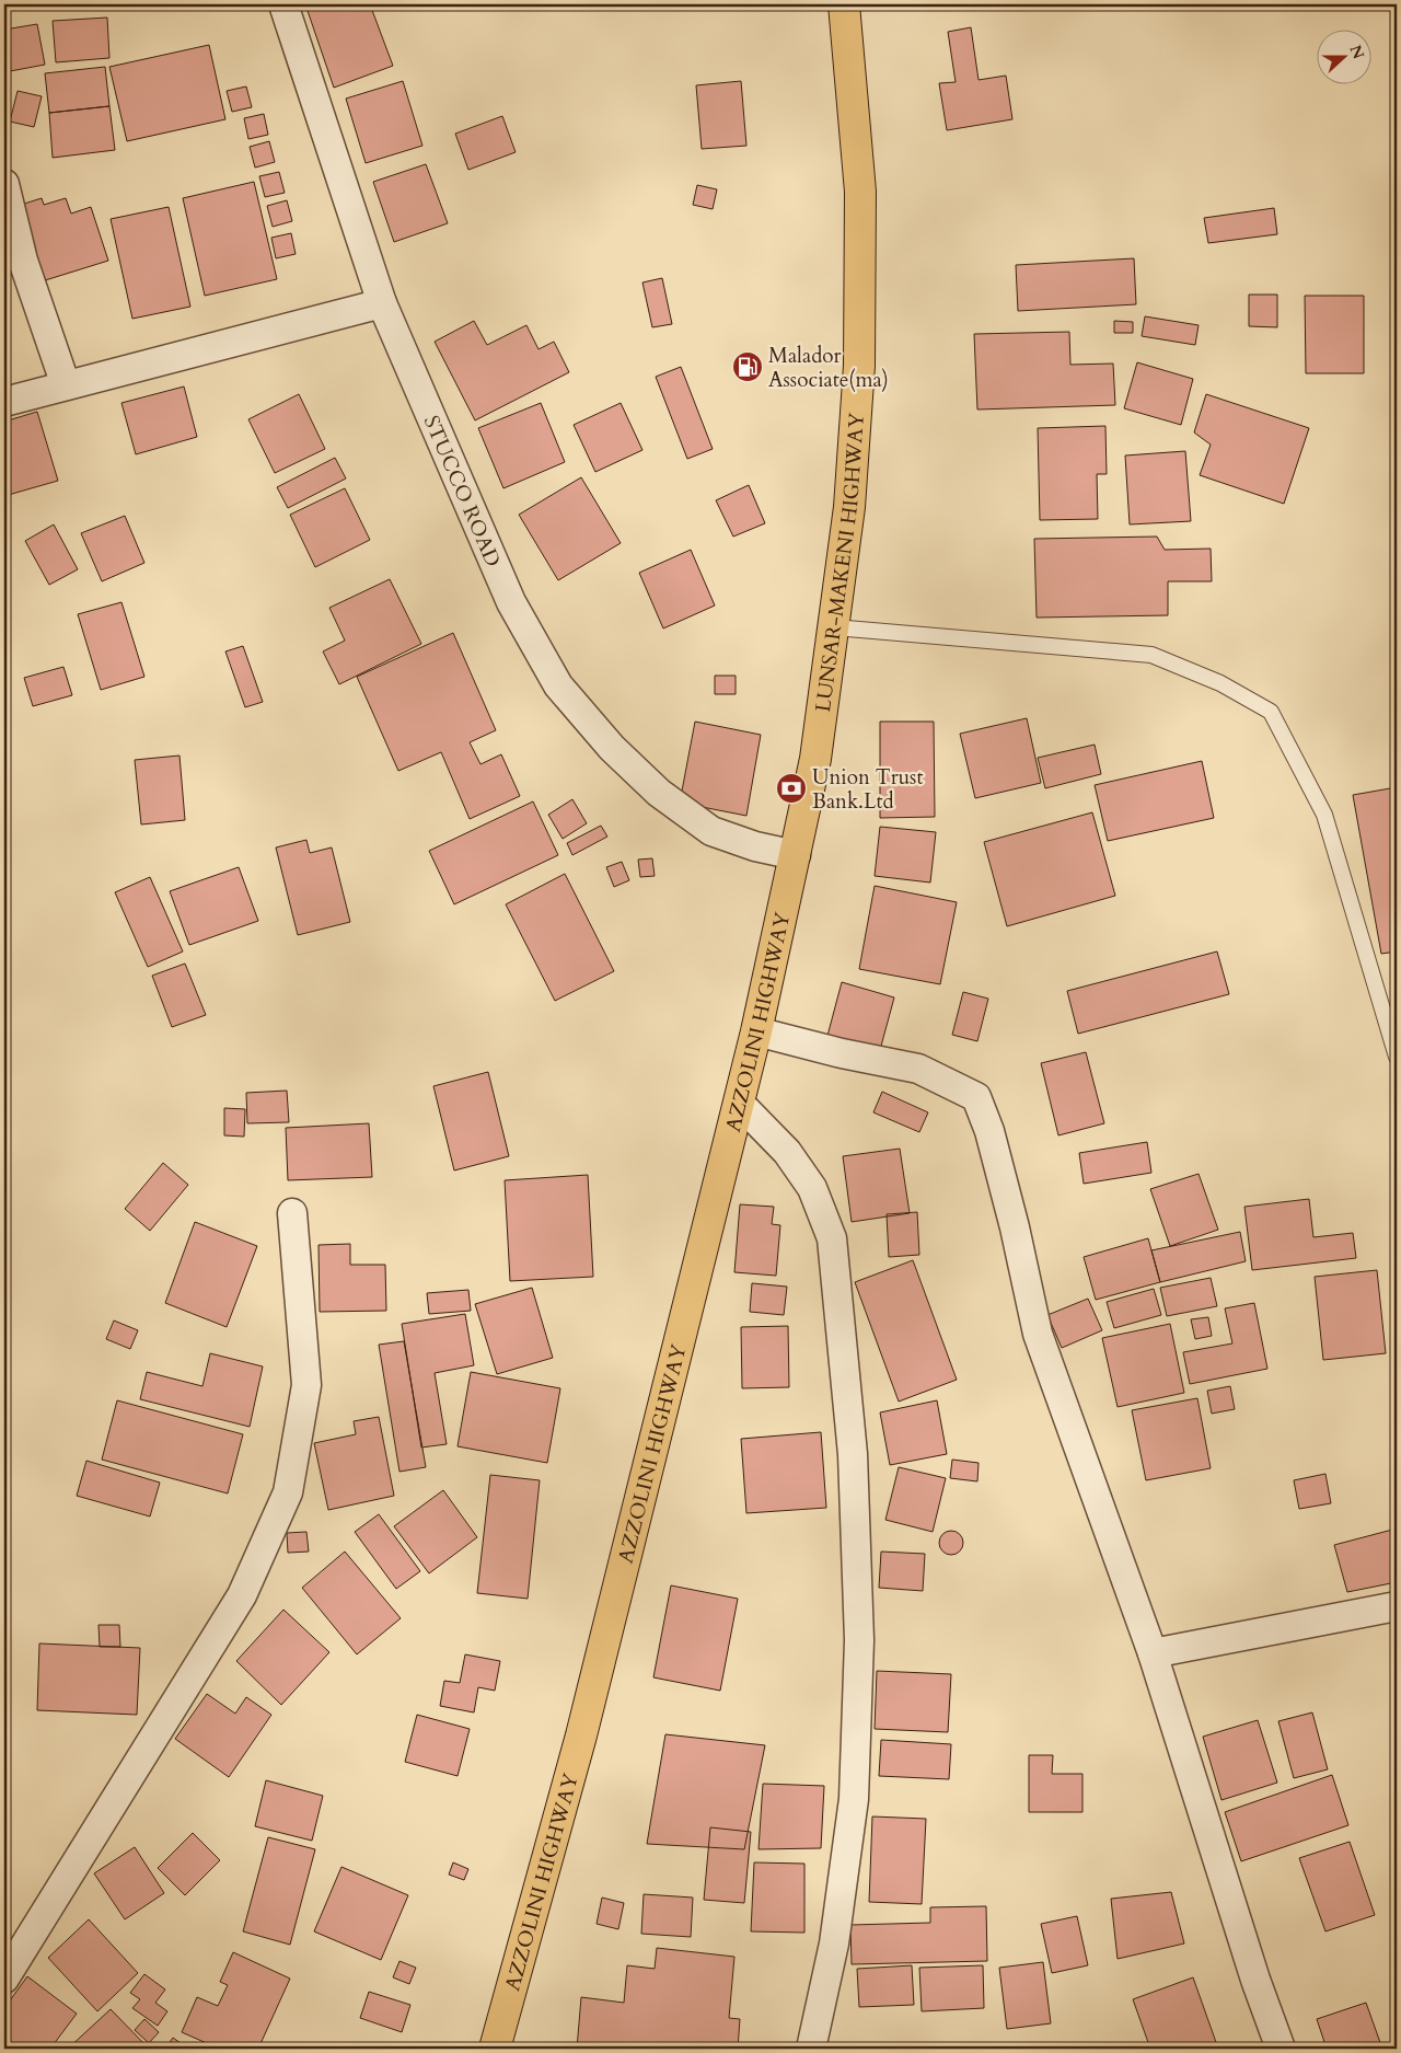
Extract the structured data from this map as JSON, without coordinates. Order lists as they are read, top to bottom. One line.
{"streets":{"main road":["LUNSAR-MAKENI HIGHWAY","AZZOLINI HIGHWAY"],"street":["STUCCO ROAD"]},"crossings":[["STUCCO ROAD","LUNSAR-MAKENI HIGHWAY"],["STUCCO ROAD","AZZOLINI HIGHWAY"],["LUNSAR-MAKENI HIGHWAY","AZZOLINI HIGHWAY"]],"places":{"fuel station":["Malador Associate(ma)"],"bank":["Union Trust Bank.Ltd"]},"north":"right"}
